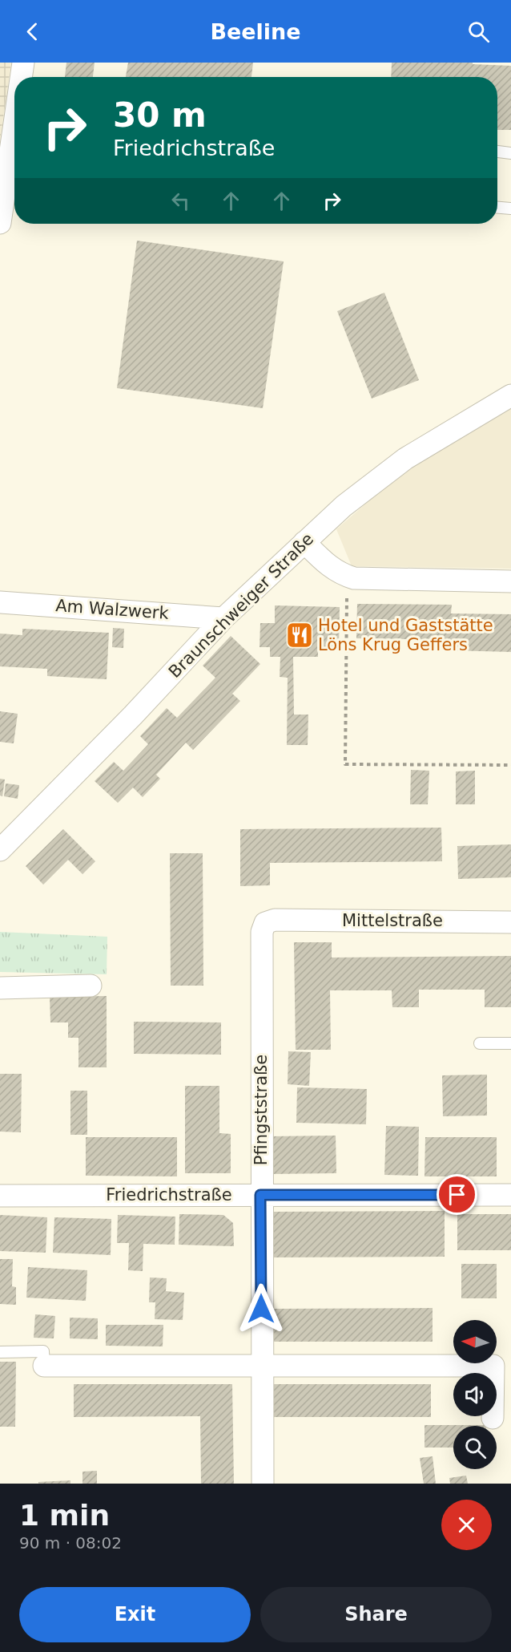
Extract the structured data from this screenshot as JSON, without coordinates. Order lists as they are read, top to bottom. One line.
{"streets":{"street":["Braunschweiger Straße","Am Walzwerk","Mittelstraße","Pfingststraße","Friedrichstraße"]},"crossings":[["Braunschweiger Straße","Am Walzwerk"],["Mittelstraße","Pfingststraße"],["Pfingststraße","Friedrichstraße"]],"places":{"restaurant":["Hotel und Gaststätte Löns Krug Geffers"]},"north":"left","page":{"header":"Beeline","turn":["30 m","Friedrichstraße"],"heading":["1 min","90 m · 08:02"],"buttons":["Exit","Share"]}}
